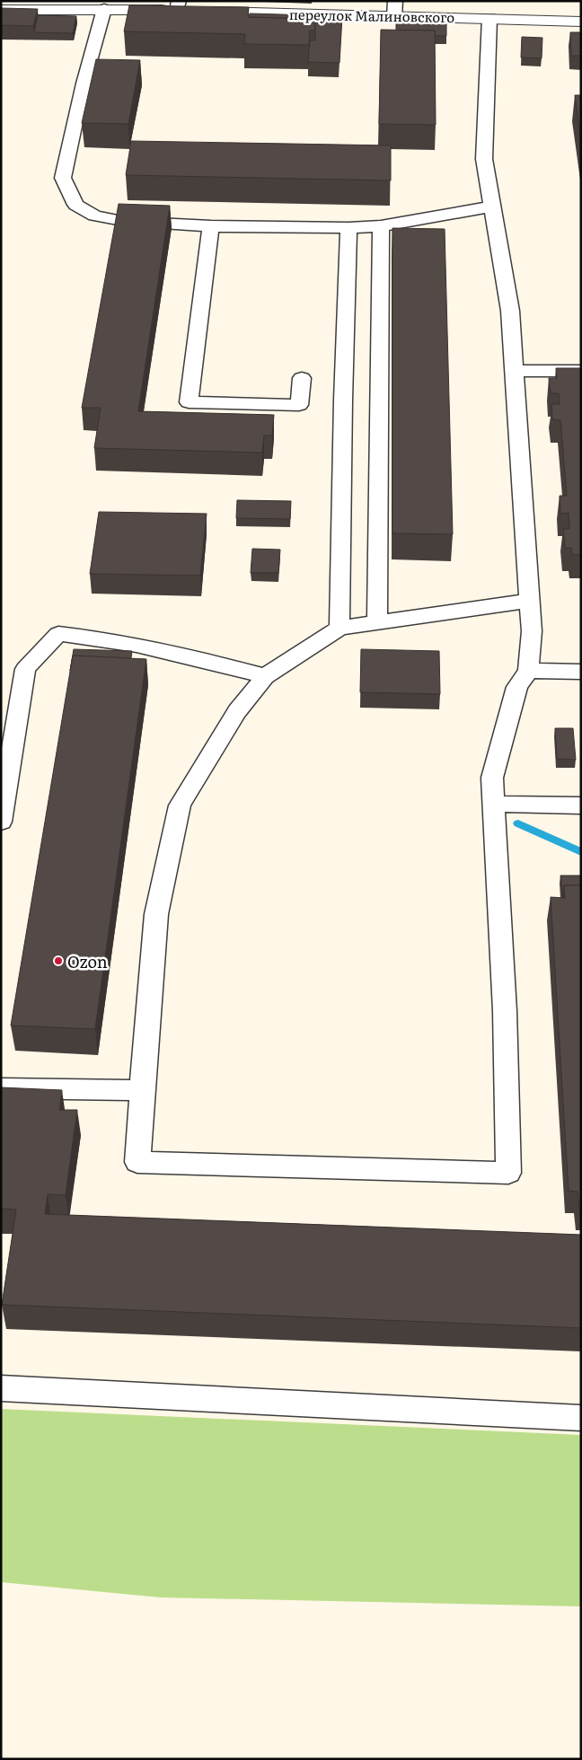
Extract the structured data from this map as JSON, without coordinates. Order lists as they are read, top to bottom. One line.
{"streets":{"street":["переулок Малиновского"]},"places":["Ozon"]}
